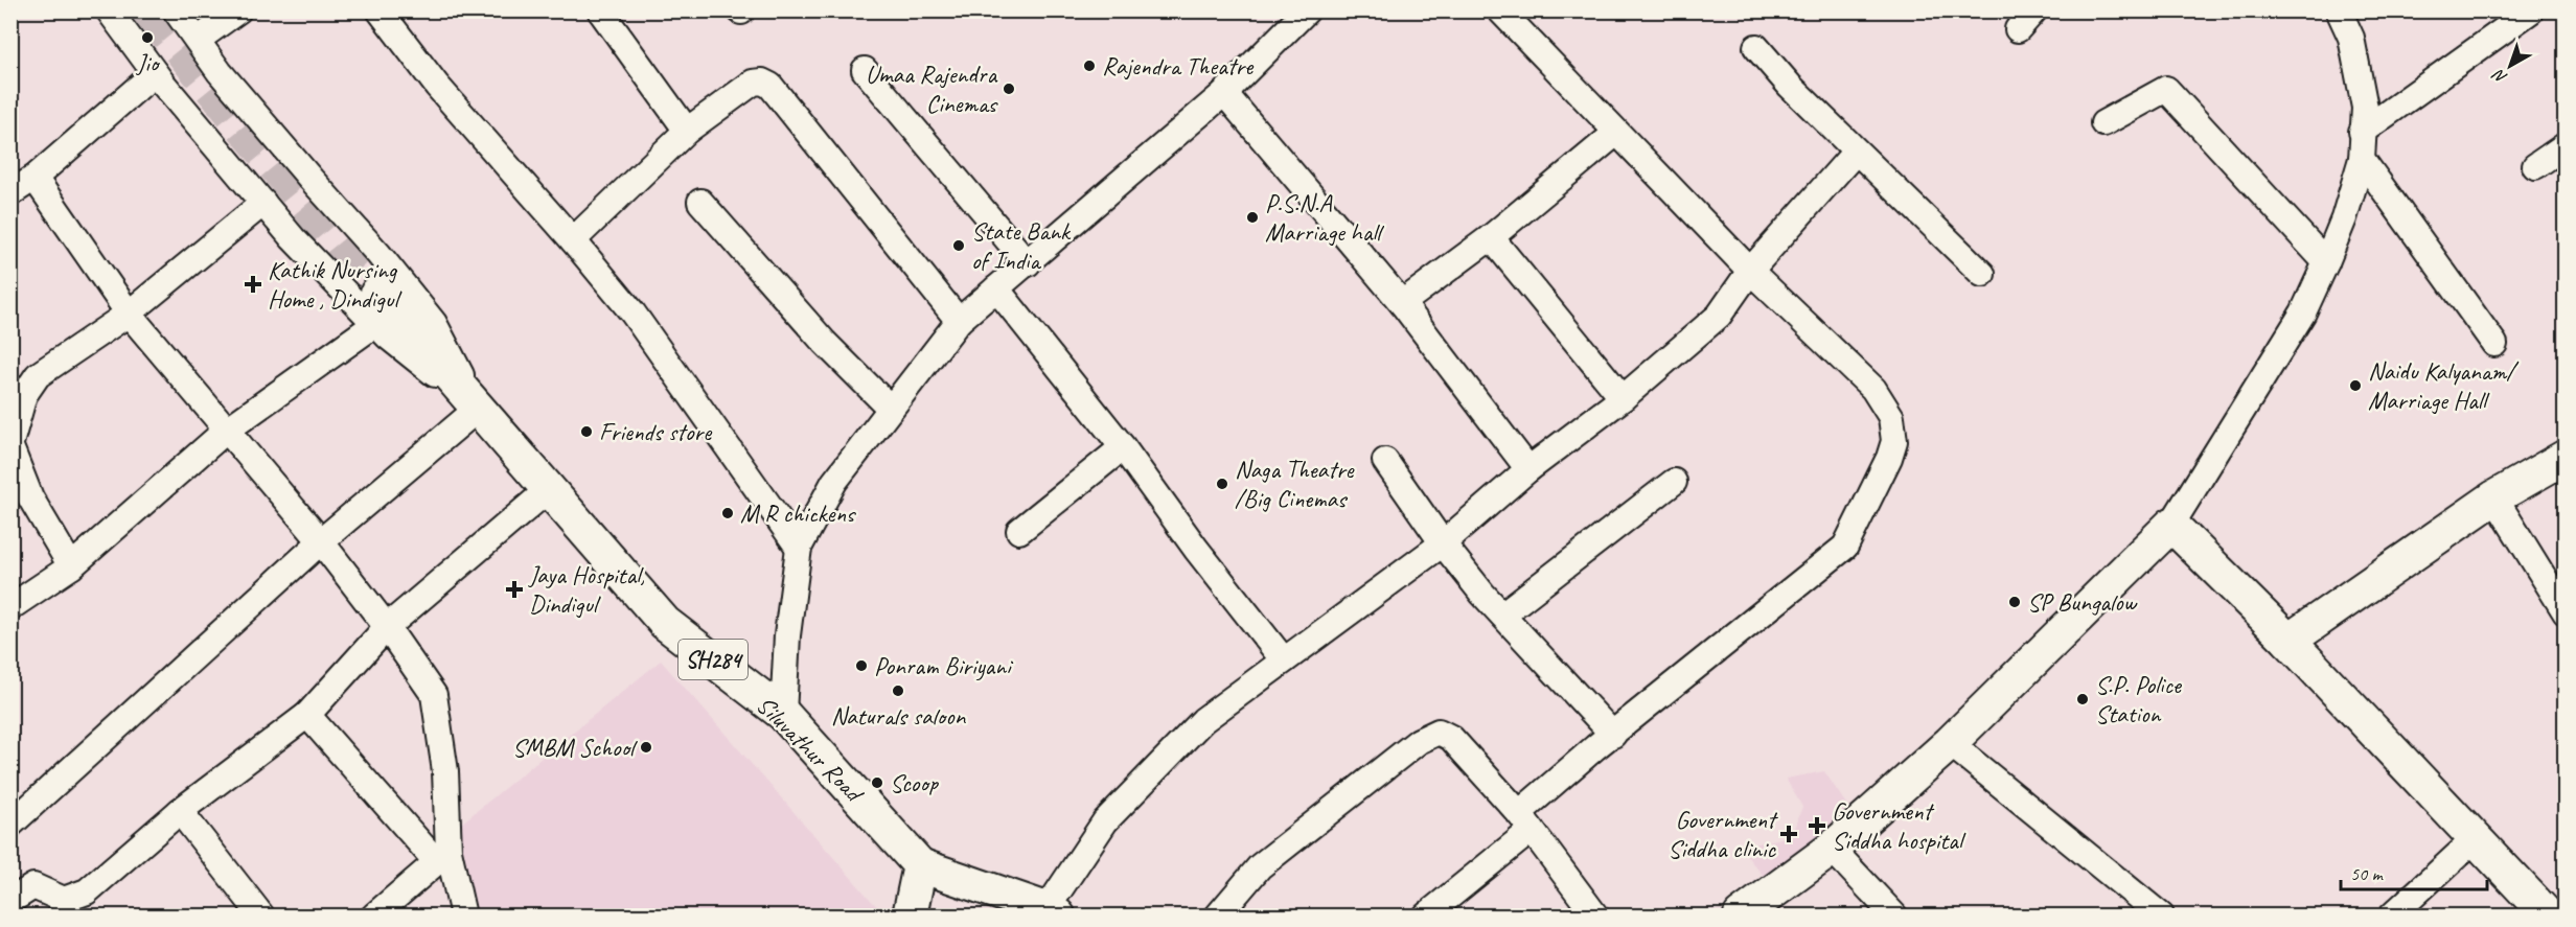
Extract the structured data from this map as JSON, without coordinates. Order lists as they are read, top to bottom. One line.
{"streets":{"main road":["SH284","Siluvathur Road"]},"crossings":[["SH284","Siluvathur Road"]],"places":{"other":["Jio","Rajendra Theatre","Umaa Rajendra Cinemas","P.S.N.A Marriage hall","State Bank of India","Naidu Kalyanam/ Marriage Hall","Friends store","Naga Theatre /Big Cinemas","M R chickens","SP Bungalow","Ponram Biriyani","Naturals saloon","S.P. Police Station","SMBM School","Scoop"],"health":["Kathik Nursing Home , Dindigul","Jaya Hospital, Dindigul","Government Siddha hospital","Government Siddha clinic"]},"scale_bar":"50 m","north":"bottom left"}
